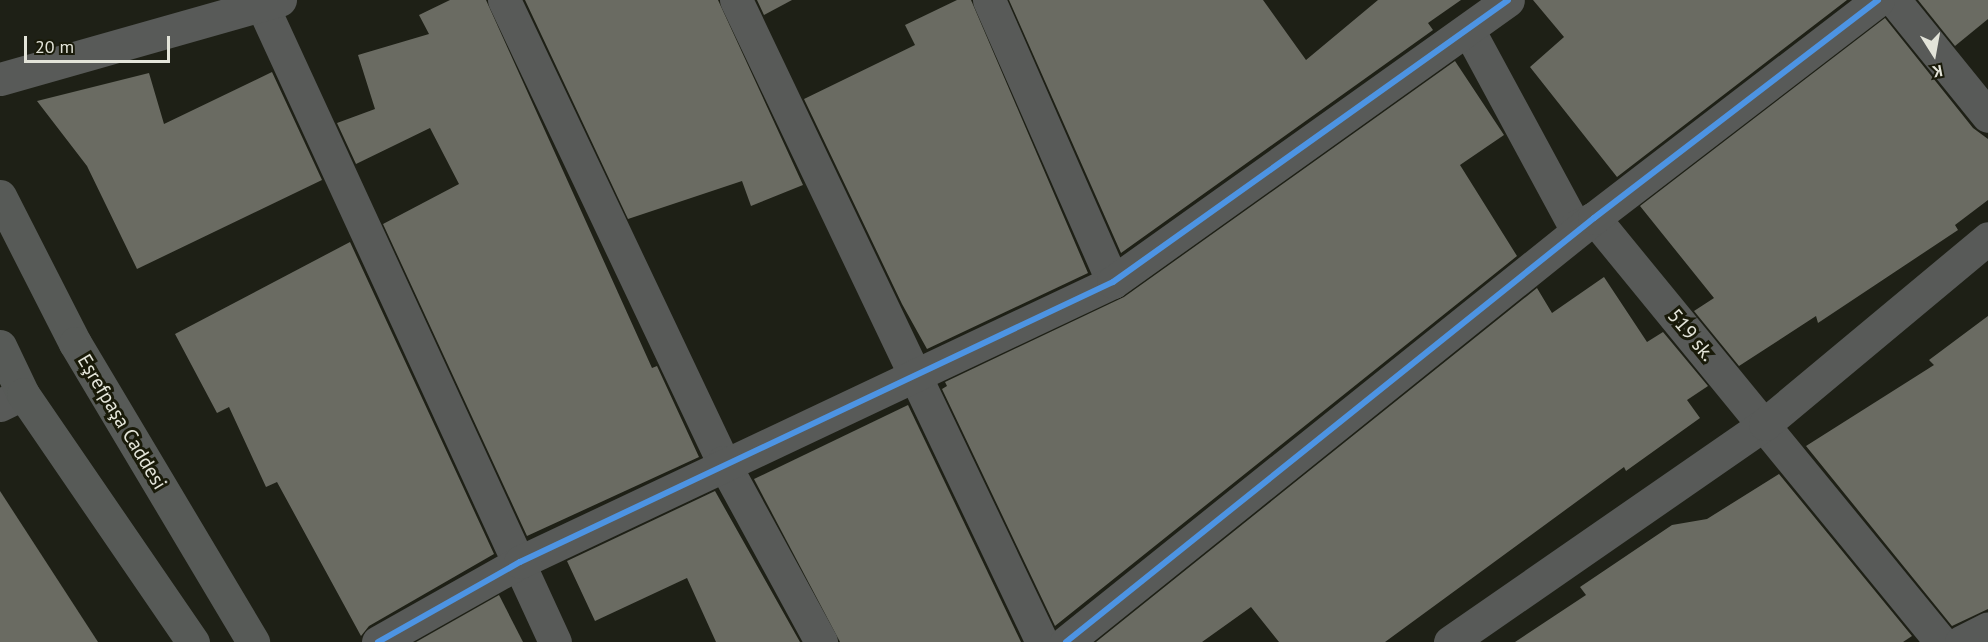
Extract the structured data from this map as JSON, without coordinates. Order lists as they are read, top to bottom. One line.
{"streets":{"main road":["Eşrefpaşa Caddesi"],"street":["519 sk."]},"scale_bar":"20 m","north":"bottom"}
